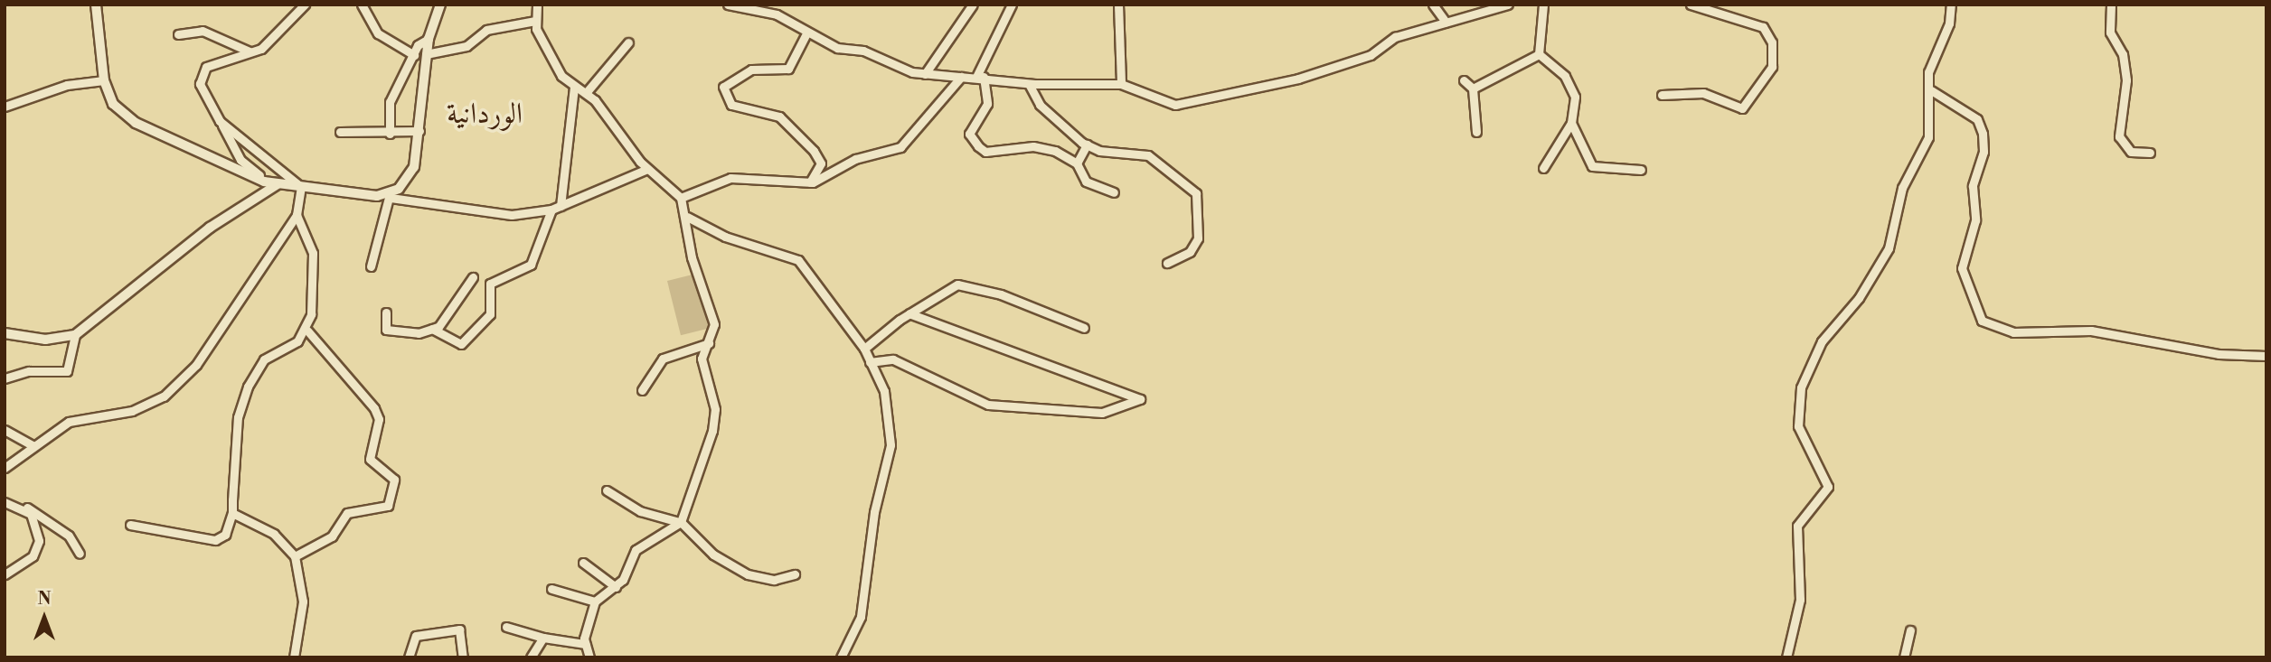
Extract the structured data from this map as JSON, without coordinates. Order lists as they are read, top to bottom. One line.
{"districts":["الوردانية"],"north":"top"}
